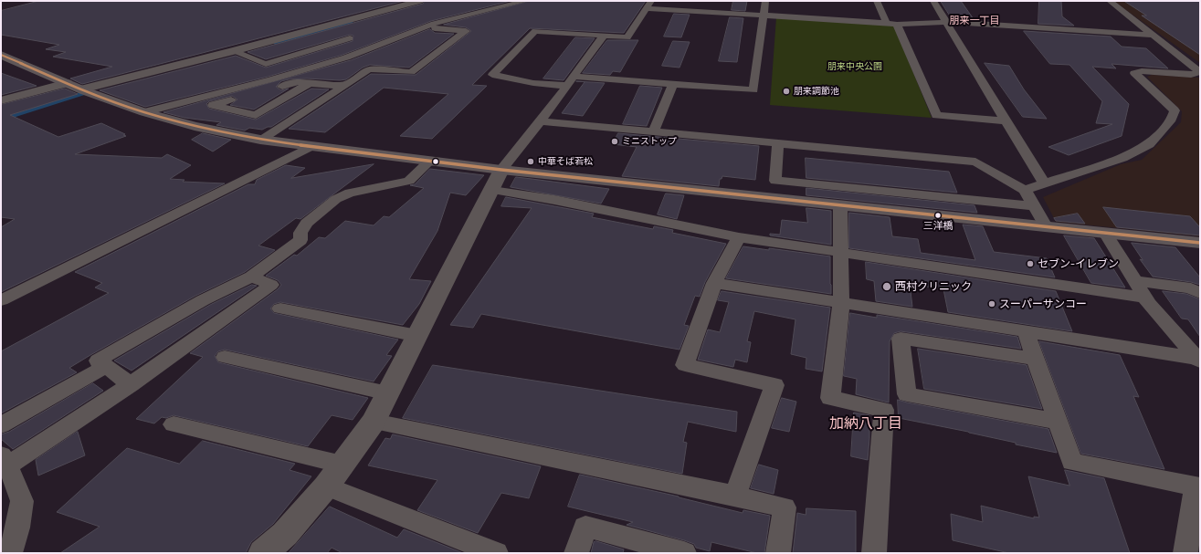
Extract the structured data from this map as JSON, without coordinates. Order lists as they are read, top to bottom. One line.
{"districts":["朋来一丁目","加納八丁目"],"parks":["朋来中央公園"],"places":["朋来調節池","ミニストップ","中華そば若松","三洋橋","セブン-イレブン","西村クリニック","スーパーサンコー"]}
